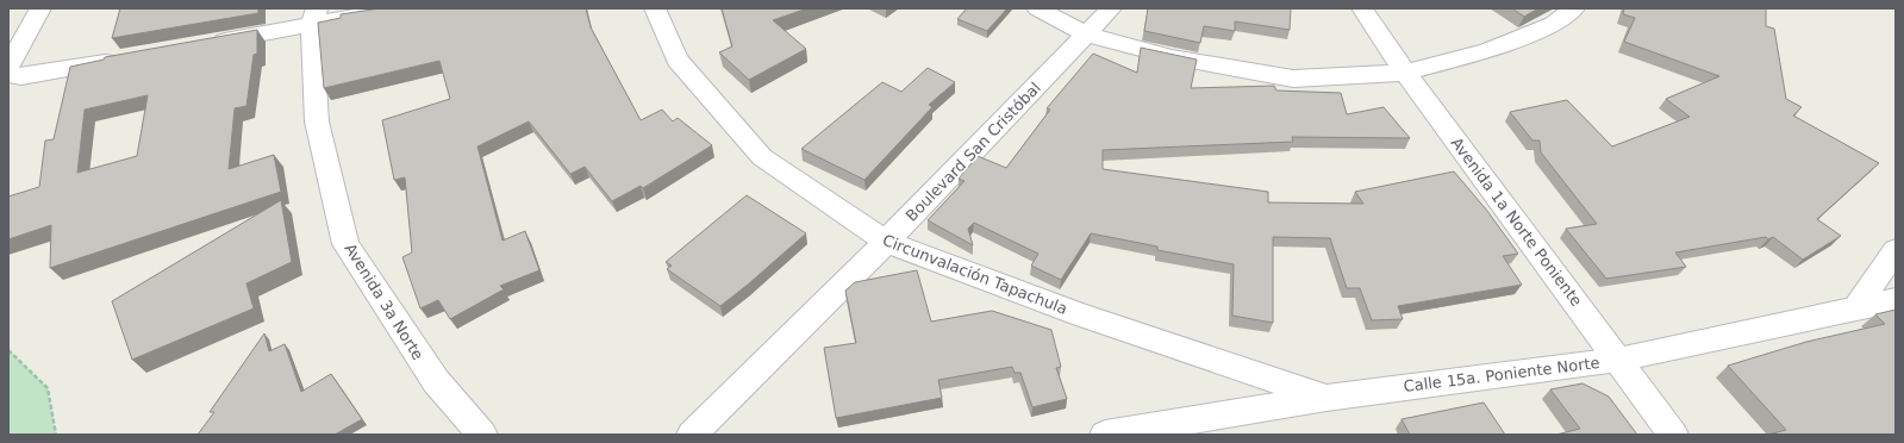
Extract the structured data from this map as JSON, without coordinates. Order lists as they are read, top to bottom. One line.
{"streets":{"street":["Boulevard San Cristóbal","Avenida 1a Norte Poniente","Circunvalación Tapachula","Avenida 3a Norte","Calle 15a. Poniente Norte"]},"crossings":[["Boulevard San Cristóbal","Circunvalación Tapachula"],["Avenida 1a Norte Poniente","Calle 15a. Poniente Norte"],["Circunvalación Tapachula","Calle 15a. Poniente Norte"]]}
